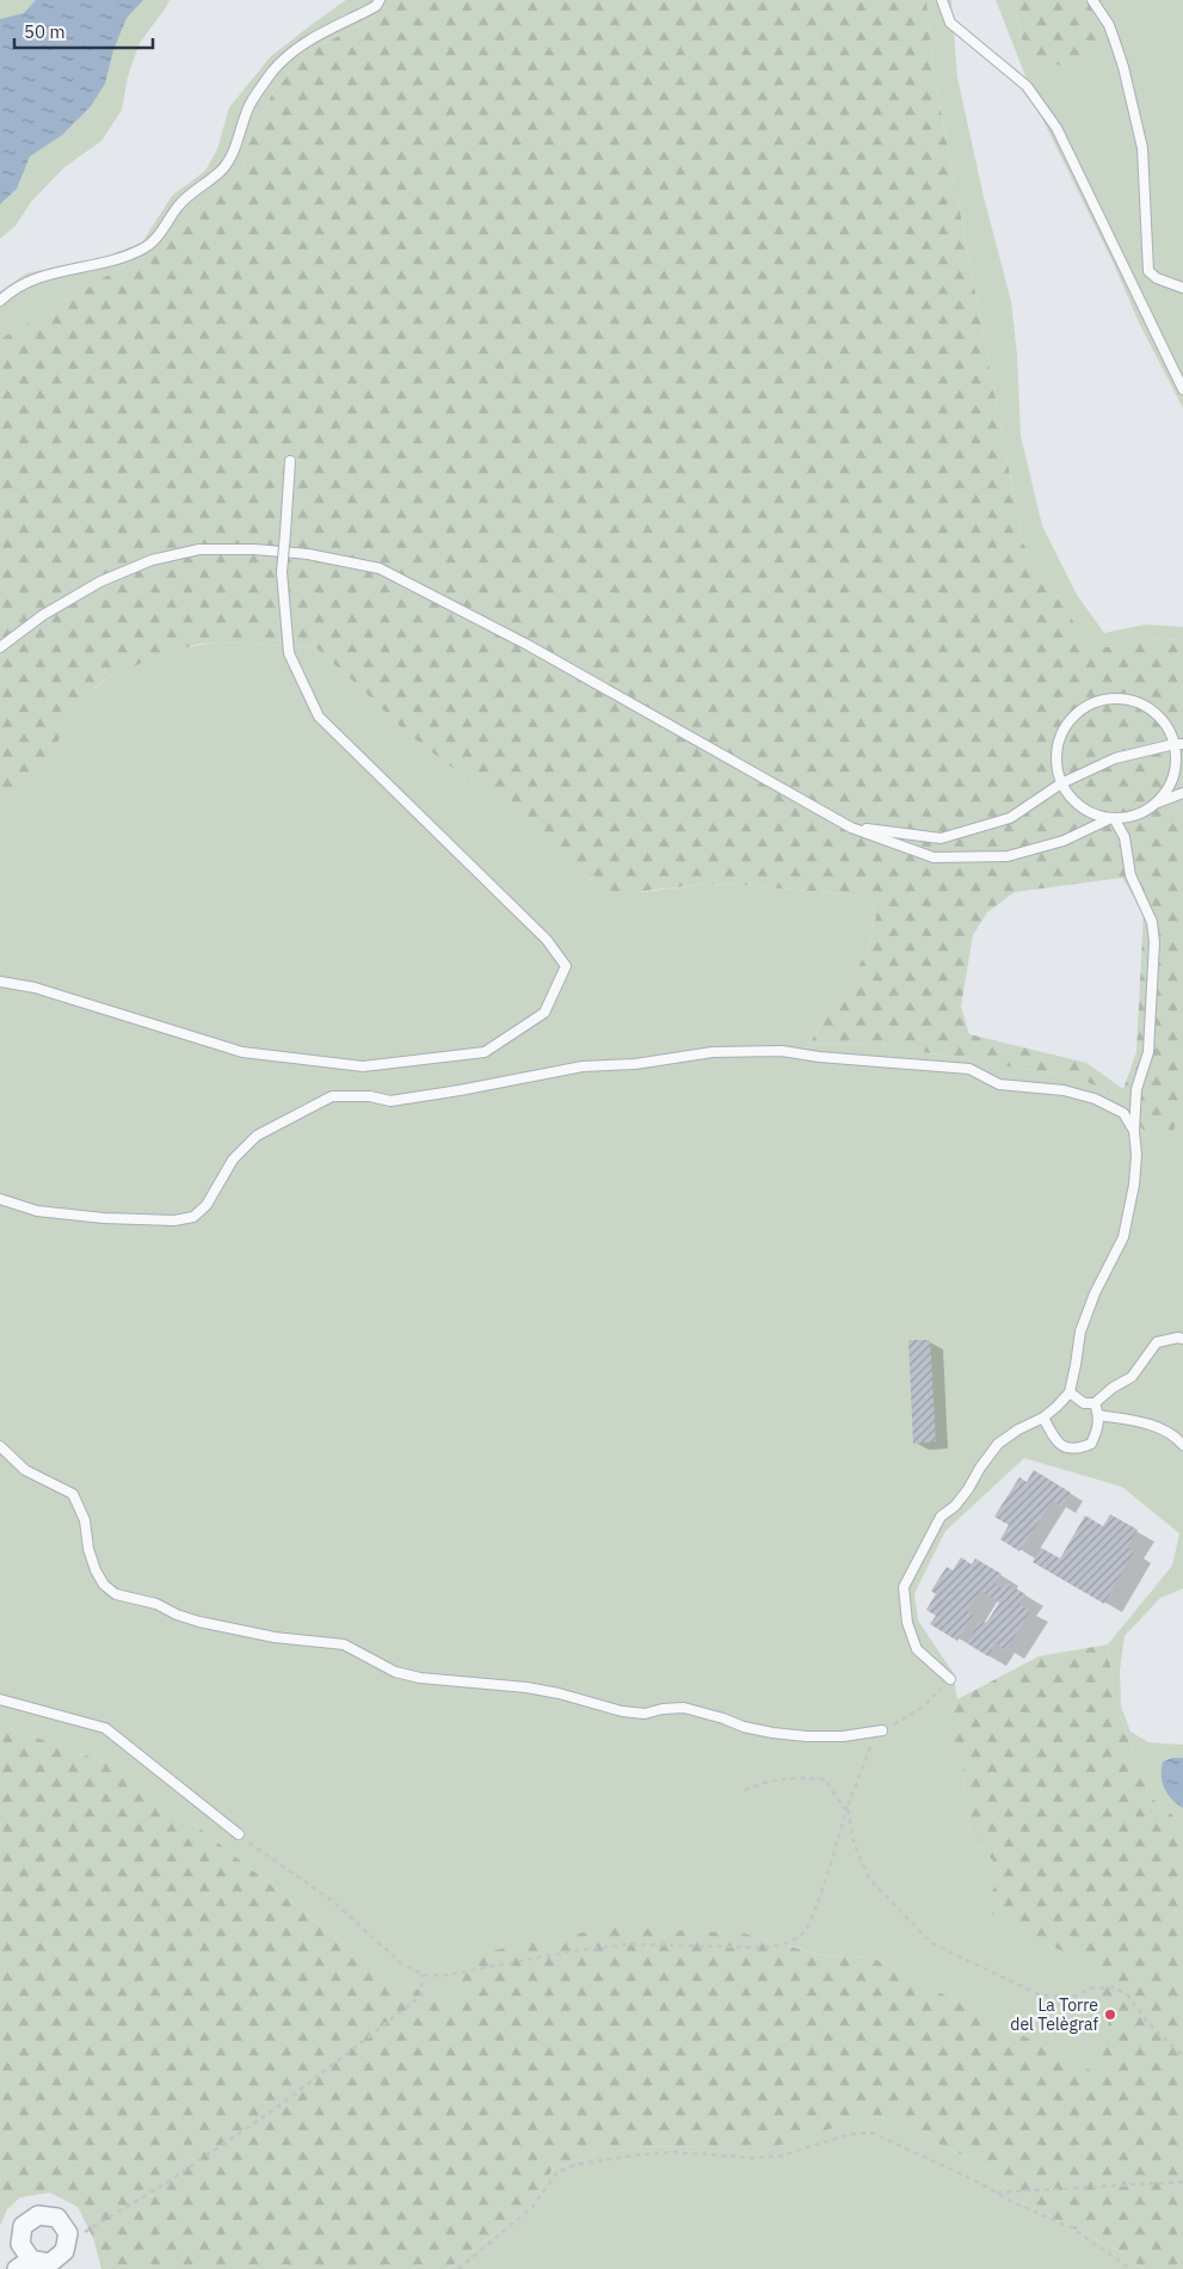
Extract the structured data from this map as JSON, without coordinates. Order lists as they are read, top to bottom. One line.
{"places":["La Torre del Telègraf"],"scale_bar":"50 m"}
